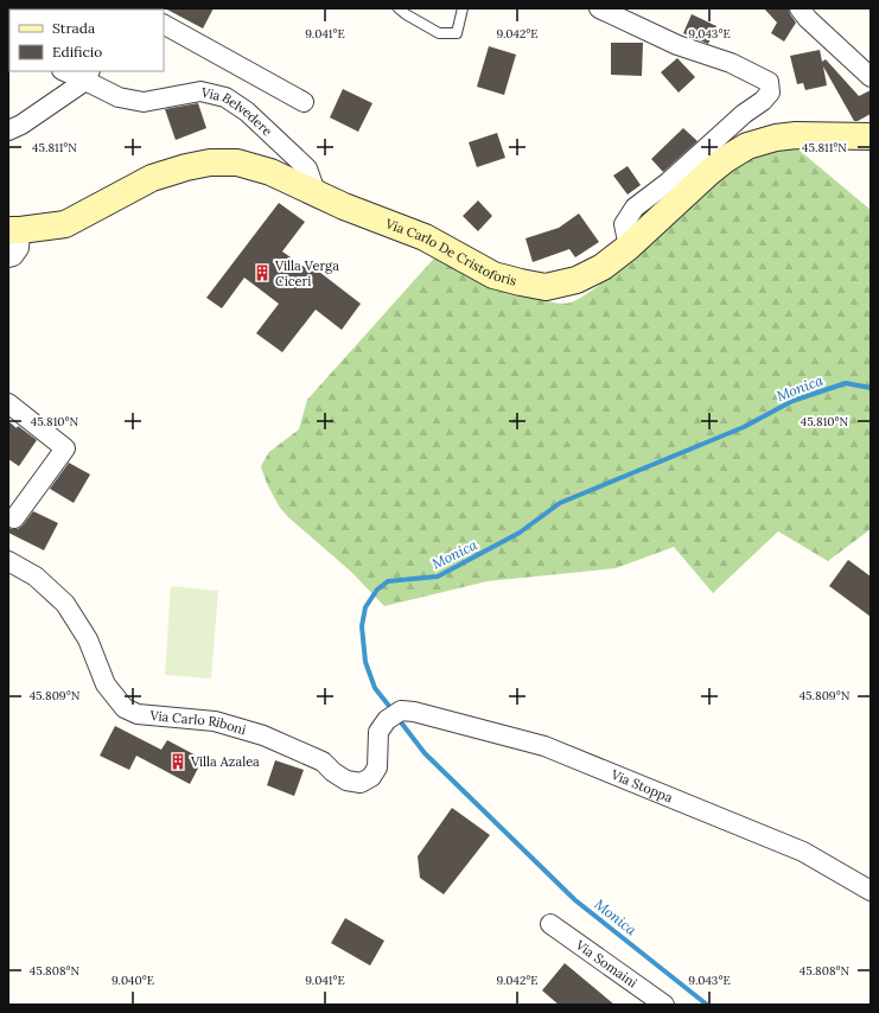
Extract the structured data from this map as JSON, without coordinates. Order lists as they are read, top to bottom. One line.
{"streets":{"main road":["Via Carlo De Cristoforis"],"street":["Via Belvedere","Via Carlo Riboni","Via Stoppa","Via Somaini"]},"crossings":[["Via Belvedere","Via Carlo De Cristoforis"],["Via Carlo Riboni","Via Stoppa"]],"water":["Monica"],"places":{"building":["Villa Verga Ciceri","Villa Azalea"]},"legend":["Strada","Edificio"],"coordinates":["9.041°E","9.042°E","9.043°E","45.811°N","45.810°N","45.809°N","45.808°N","9.040°E"]}
